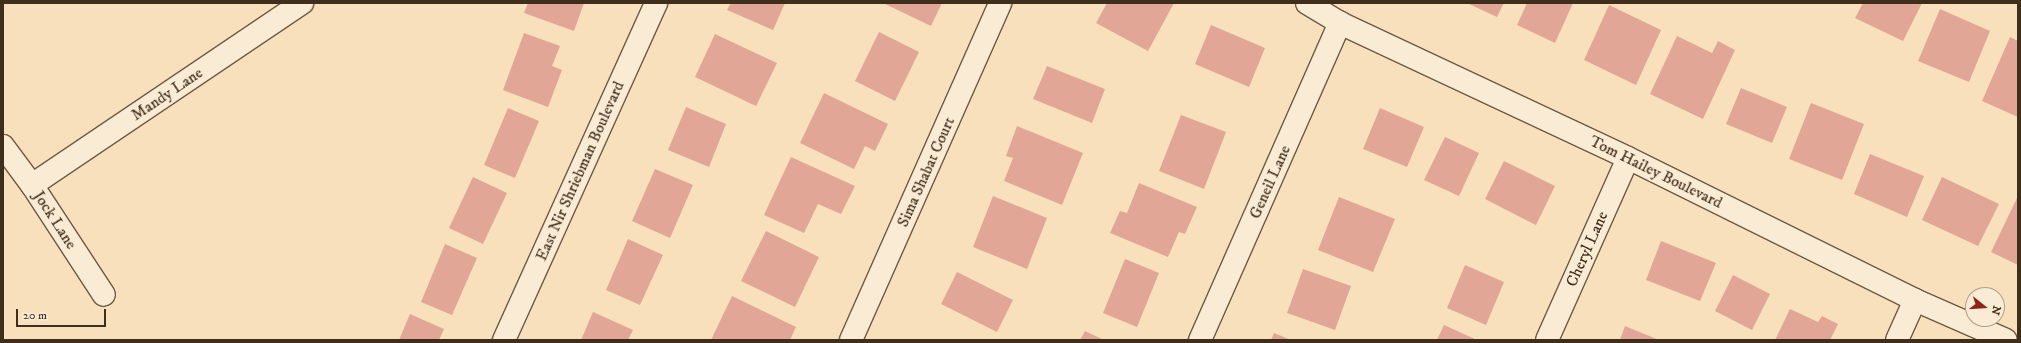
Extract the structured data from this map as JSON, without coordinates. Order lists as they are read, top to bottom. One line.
{"streets":{"street":["Mandy Lane","East Nir Shriebman Boulevard","Sima Shabat Court","Tom Hailey Boulevard","Geneil Lane","Jock Lane","Cheryl Lane"]},"crossings":[["Mandy Lane","Jock Lane"],["Tom Hailey Boulevard","Geneil Lane"],["Tom Hailey Boulevard","Cheryl Lane"]],"scale_bar":"20 m","north":"right"}
